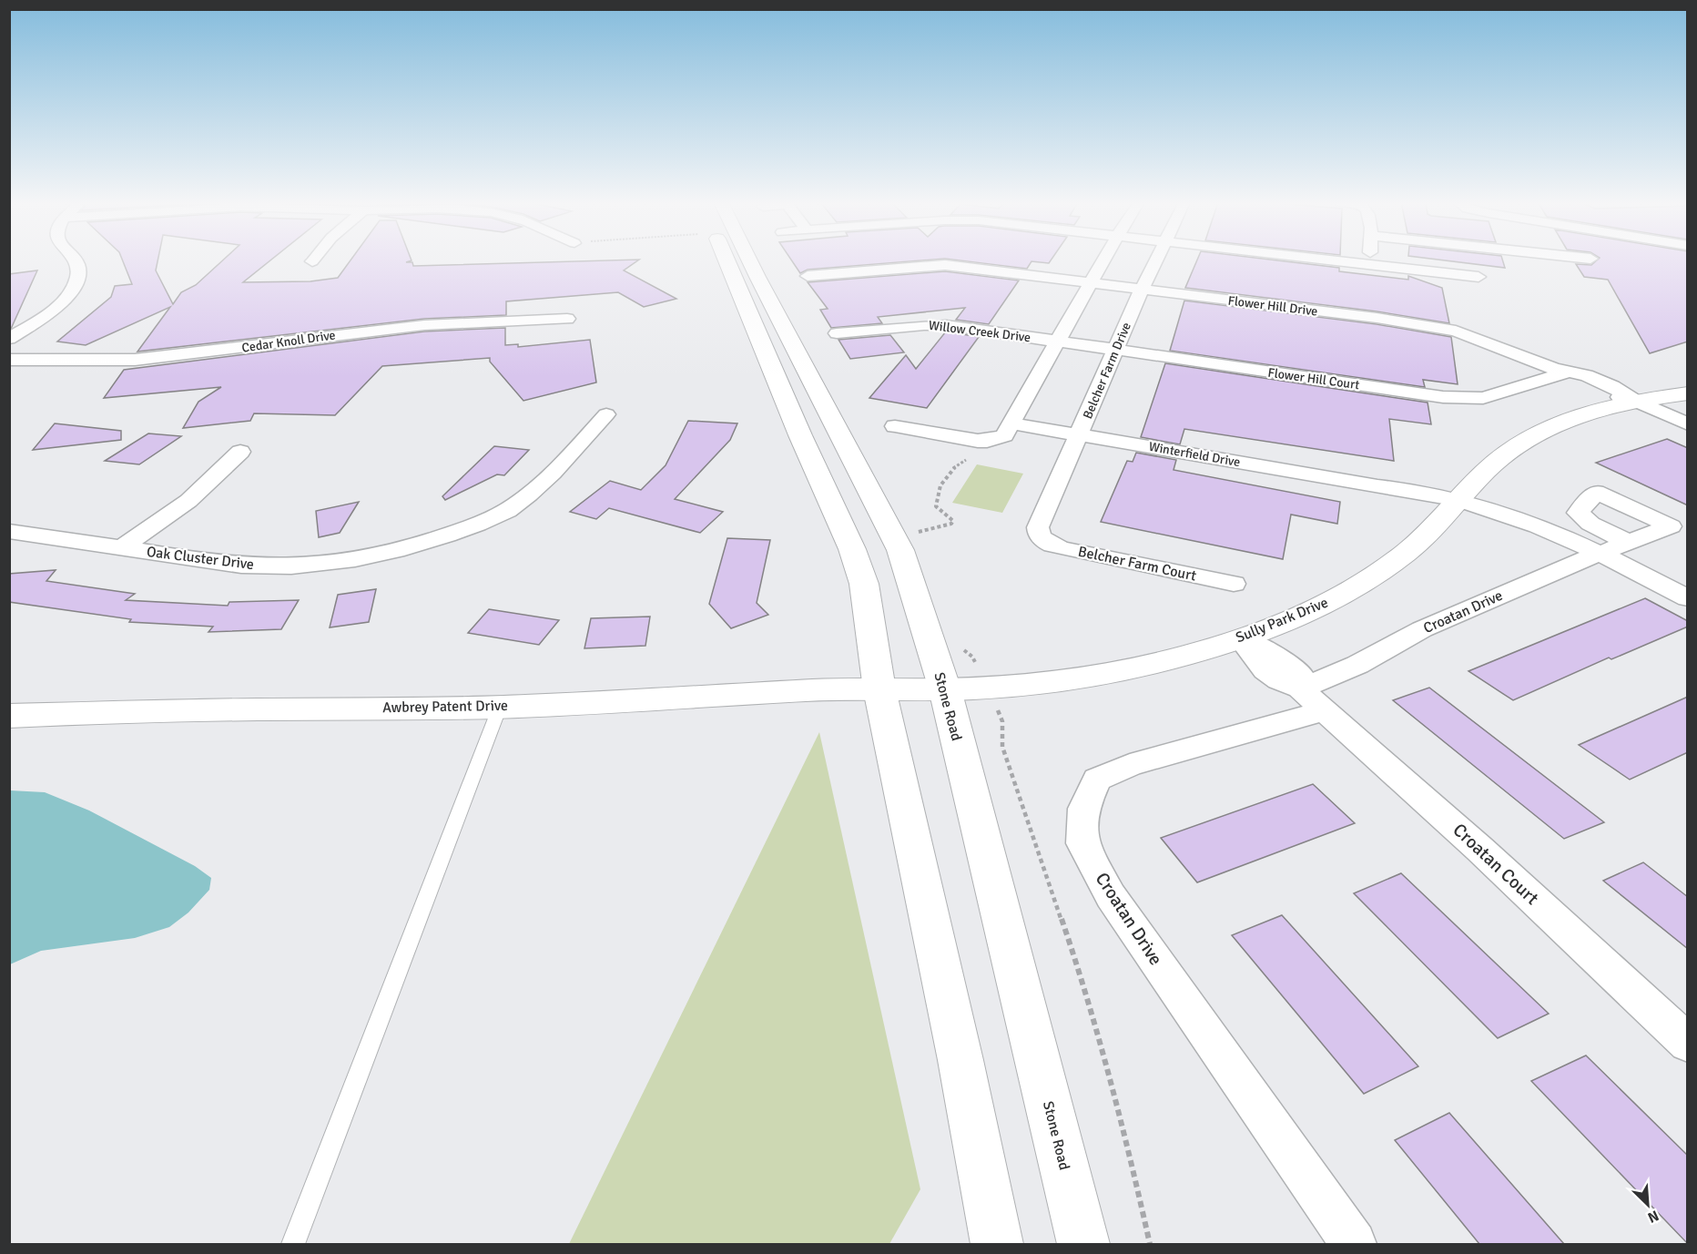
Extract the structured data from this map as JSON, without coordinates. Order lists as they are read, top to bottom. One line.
{"streets":{"main road":["Sully Park Drive","Awbrey Patent Drive","Stone Road"],"street":["Flower Hill Drive","Willow Creek Drive","Cedar Knoll Drive","Belcher Farm Drive","Flower Hill Court","Winterfield Drive","Oak Cluster Drive","Belcher Farm Court","Croatan Drive","Croatan Court"]},"crossings":[["Flower Hill Drive","Belcher Farm Drive"],["Flower Hill Drive","Flower Hill Court"],["Flower Hill Drive","Sully Park Drive"],["Willow Creek Drive","Flower Hill Court"],["Belcher Farm Drive","Flower Hill Court"],["Belcher Farm Drive","Winterfield Drive"],["Belcher Farm Drive","Belcher Farm Court"],["Winterfield Drive","Croatan Drive"],["Winterfield Drive","Sully Park Drive"],["Croatan Drive","Croatan Court"],["Sully Park Drive","Awbrey Patent Drive"],["Sully Park Drive","Stone Road"],["Sully Park Drive","Croatan Court"]],"north":"bottom right"}
